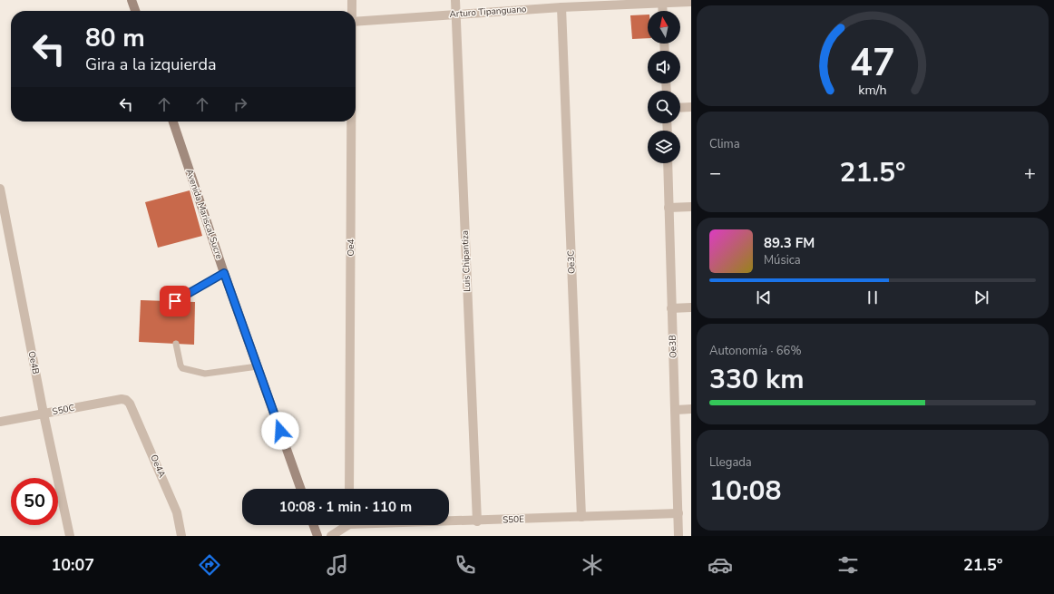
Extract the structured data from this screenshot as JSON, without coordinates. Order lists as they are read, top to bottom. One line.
{"streets":{"main road":["Avenida Mariscal Sucre"],"street":["Arturo Tipanguano","Oe4","Luis Chipantiza","Oe3C","Oe3B","Oe4B","S50C","Oe4A","S50E"]},"crossings":[["Arturo Tipanguano","Luis Chipantiza"],["Arturo Tipanguano","Oe3C"],["Luis Chipantiza","S50E"],["Oe3C","S50E"],["Oe3B","S50E"],["Oe4B","S50C"],["S50C","Oe4A"]],"north":"top","page":{"turn":["80 m","Gira a la izquierda"],"tile":["Clima",["Autonomía · 66%","330 km"],["Llegada","10:08"]],"heat":["−","21.5°","+"],"song":["89.3 FM","Música"],"limit":"50","trip":"10:08 · 1 min · 110 m","tabs":["10:07","21.5°"],"gauge":["47","km/h"]}}
